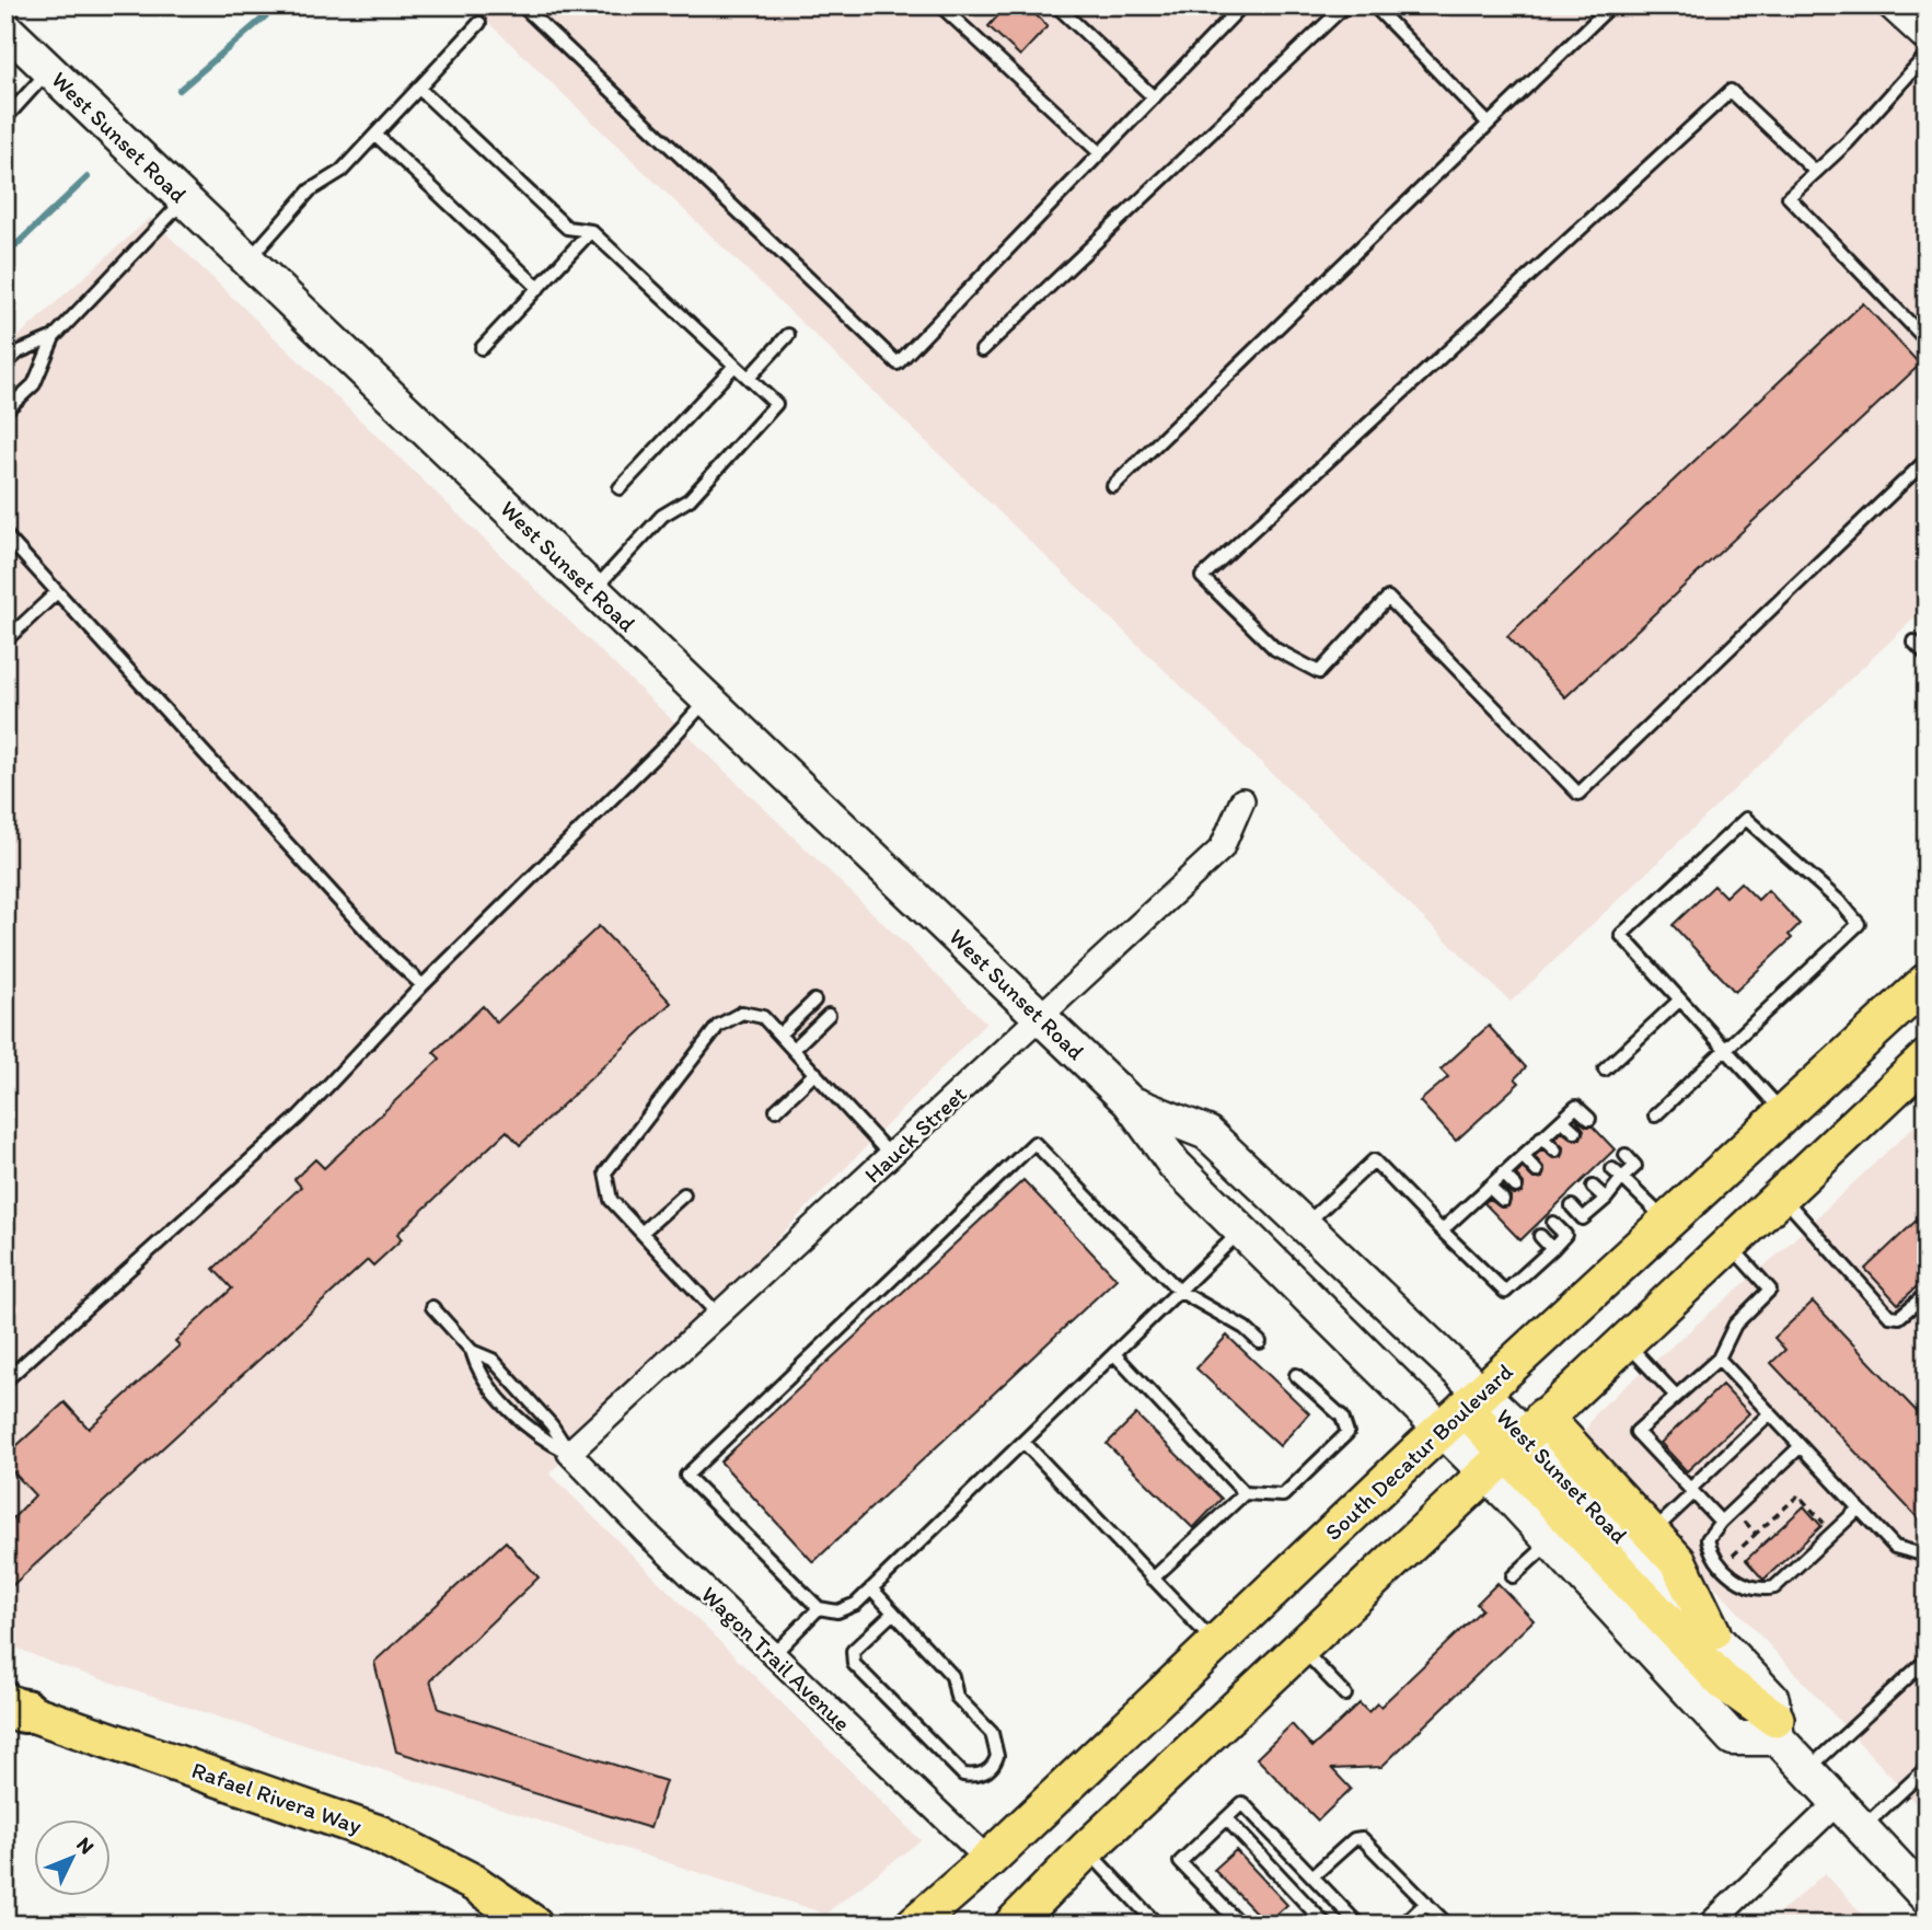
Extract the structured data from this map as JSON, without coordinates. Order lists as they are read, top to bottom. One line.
{"streets":{"main road":["West Sunset Road","South Decatur Boulevard","Rafael Rivera Way"],"street":["Hauck Street","Wagon Trail Avenue"]},"crossings":[["West Sunset Road","Hauck Street"],["West Sunset Road","South Decatur Boulevard"],["Hauck Street","Wagon Trail Avenue"],["South Decatur Boulevard","Wagon Trail Avenue"]],"north":"top right"}
